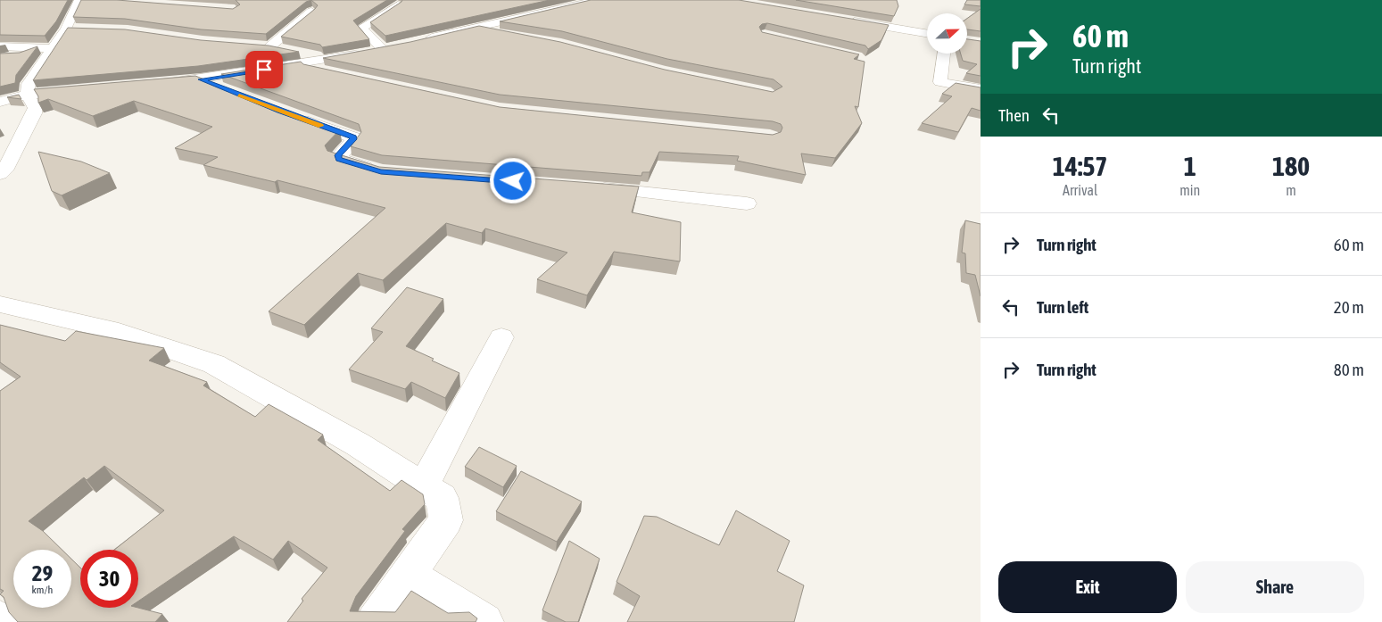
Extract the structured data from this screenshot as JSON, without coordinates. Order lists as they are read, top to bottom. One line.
{"north":"right","page":{"turn":["60 m","Turn right"],"then":"Then","eta":["14:57","Arrival","1","min","180","m"],"list":[{"name":"Turn right","value":"60 m"},{"name":"Turn left","value":"20 m"},{"name":"Turn right","value":"80 m"}],"speed":"29 km/h","limit":"30","buttons":["Exit","Share"]}}
